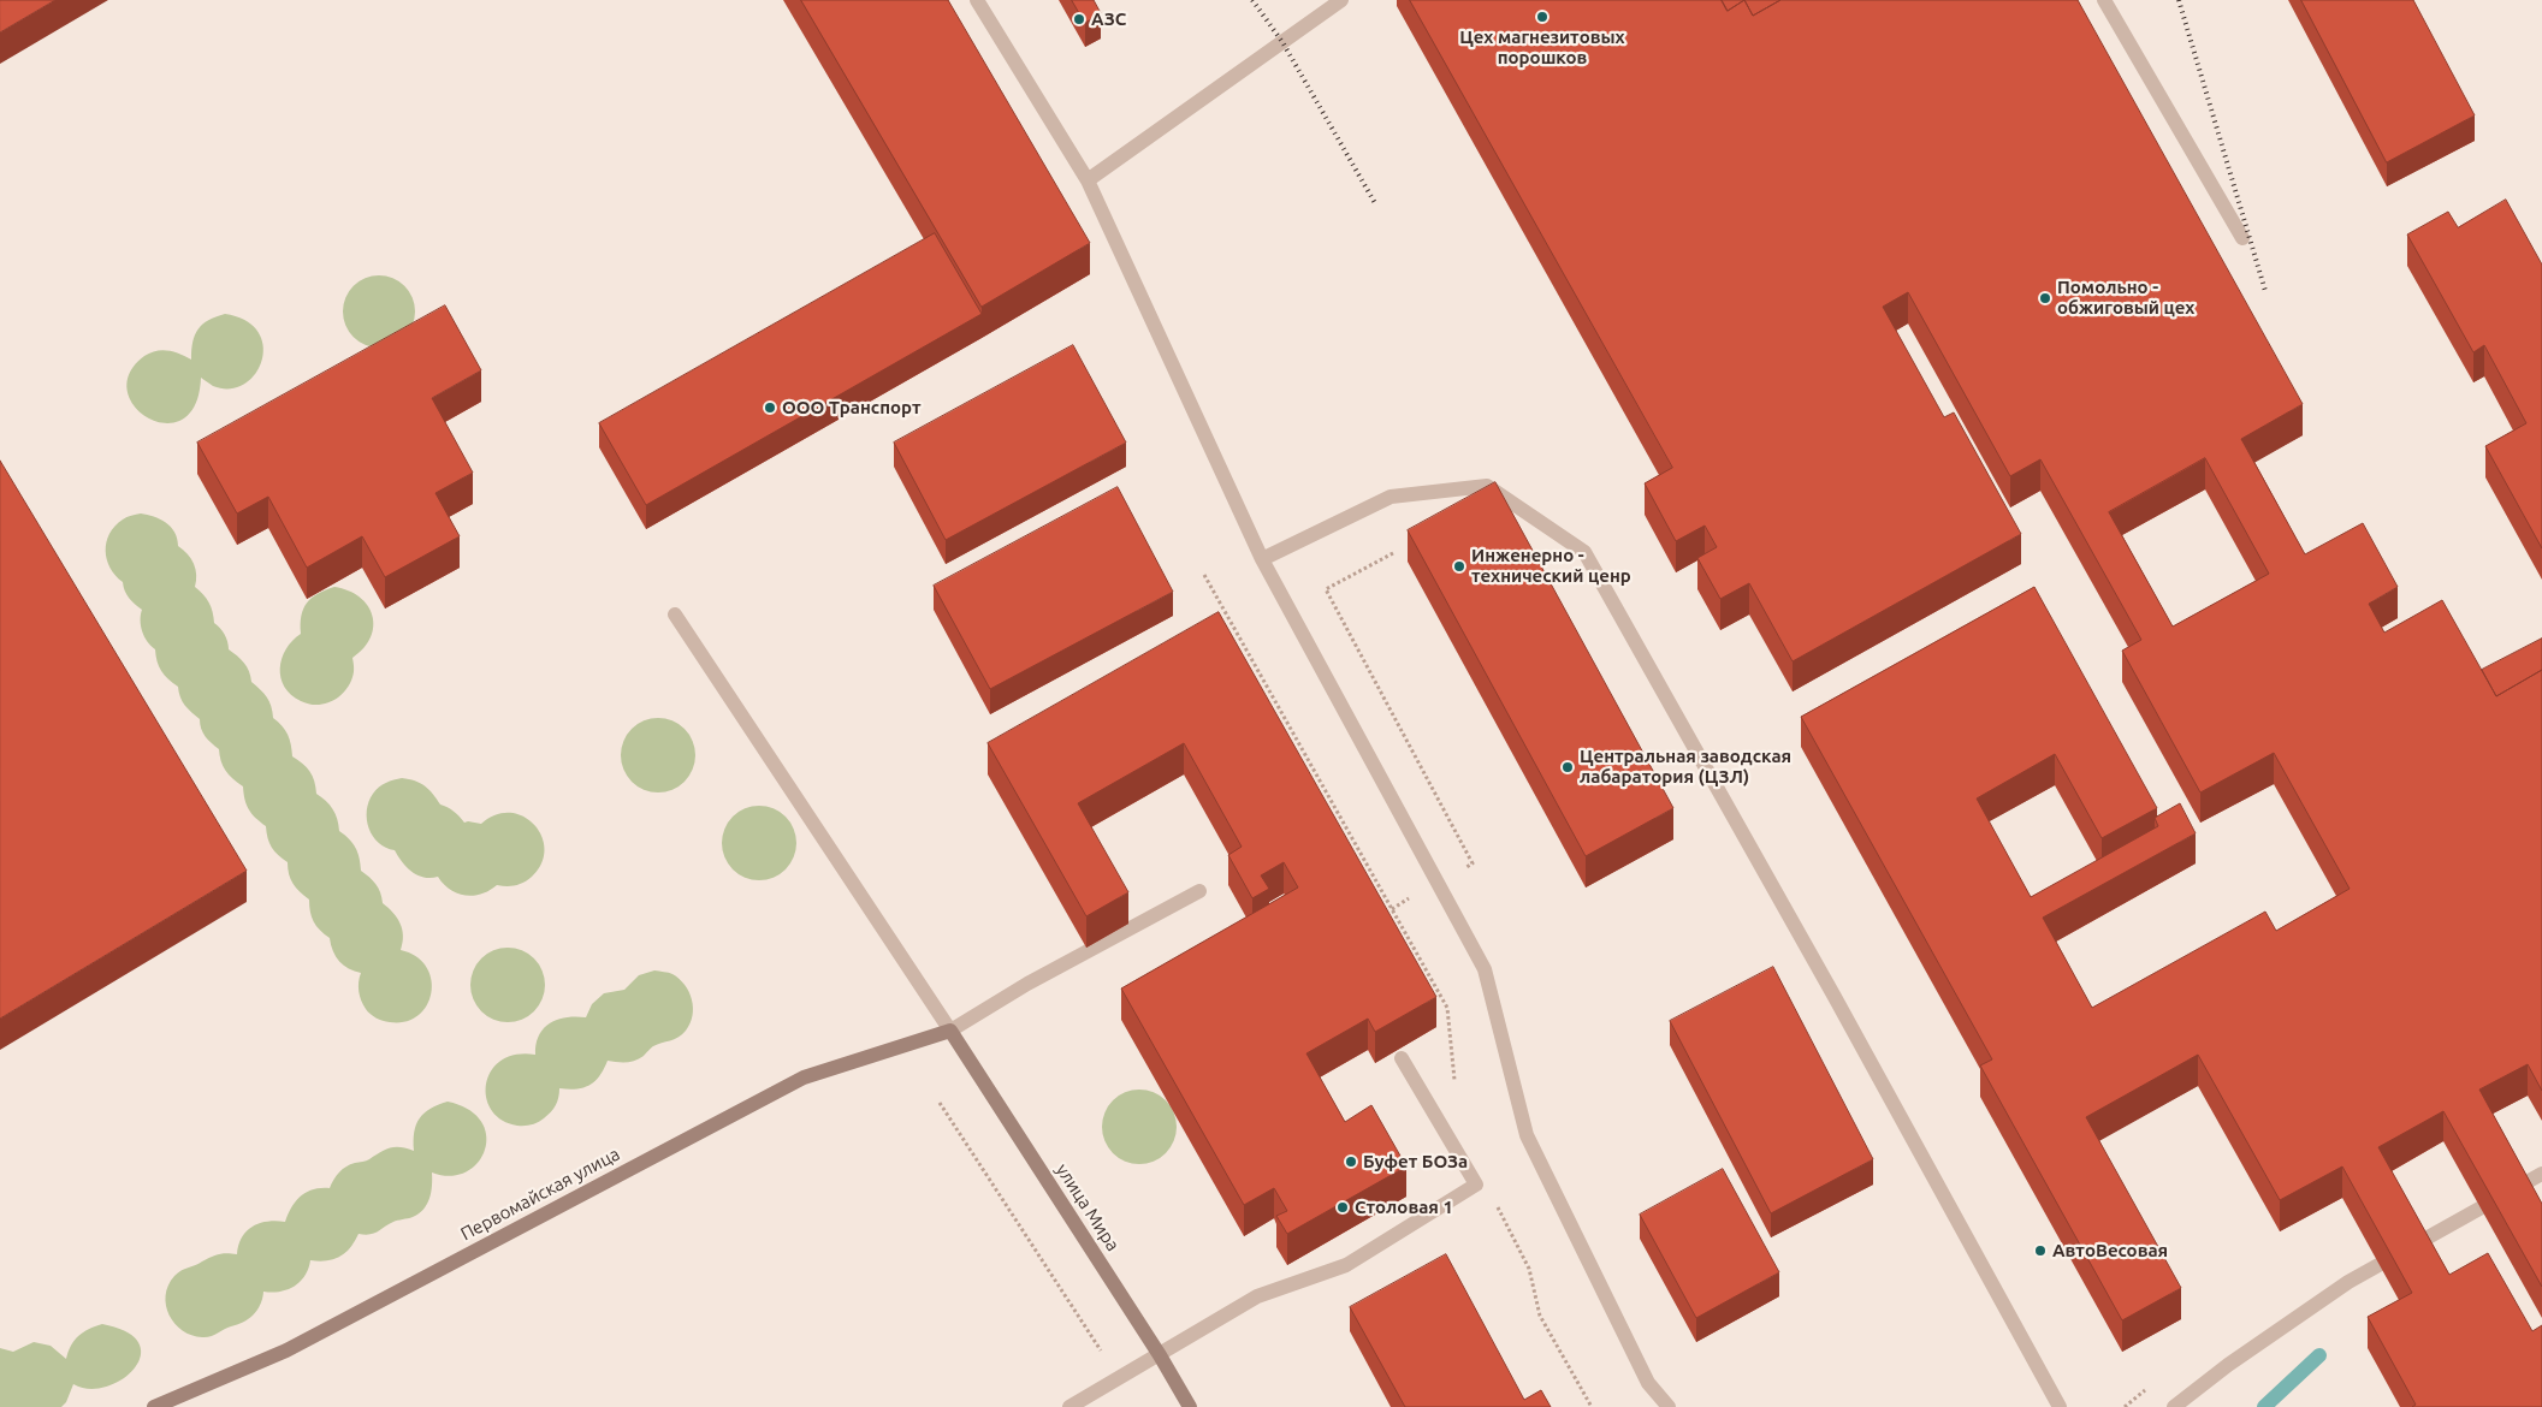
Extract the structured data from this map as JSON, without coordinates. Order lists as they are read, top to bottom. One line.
{"streets":{"main road":["Первомайская улица","улица Мира"]},"crossings":[["Первомайская улица","улица Мира"]],"places":["Цех магнезитовых порошков","АЗС","Помольно - обжиговый цех","ООО Транспорт","Инженерно - технический ценр","Центральная заводская лабаратория (ЦЗЛ)","Буфет БОЗа","Столовая 1","АвтоВесовая"]}
